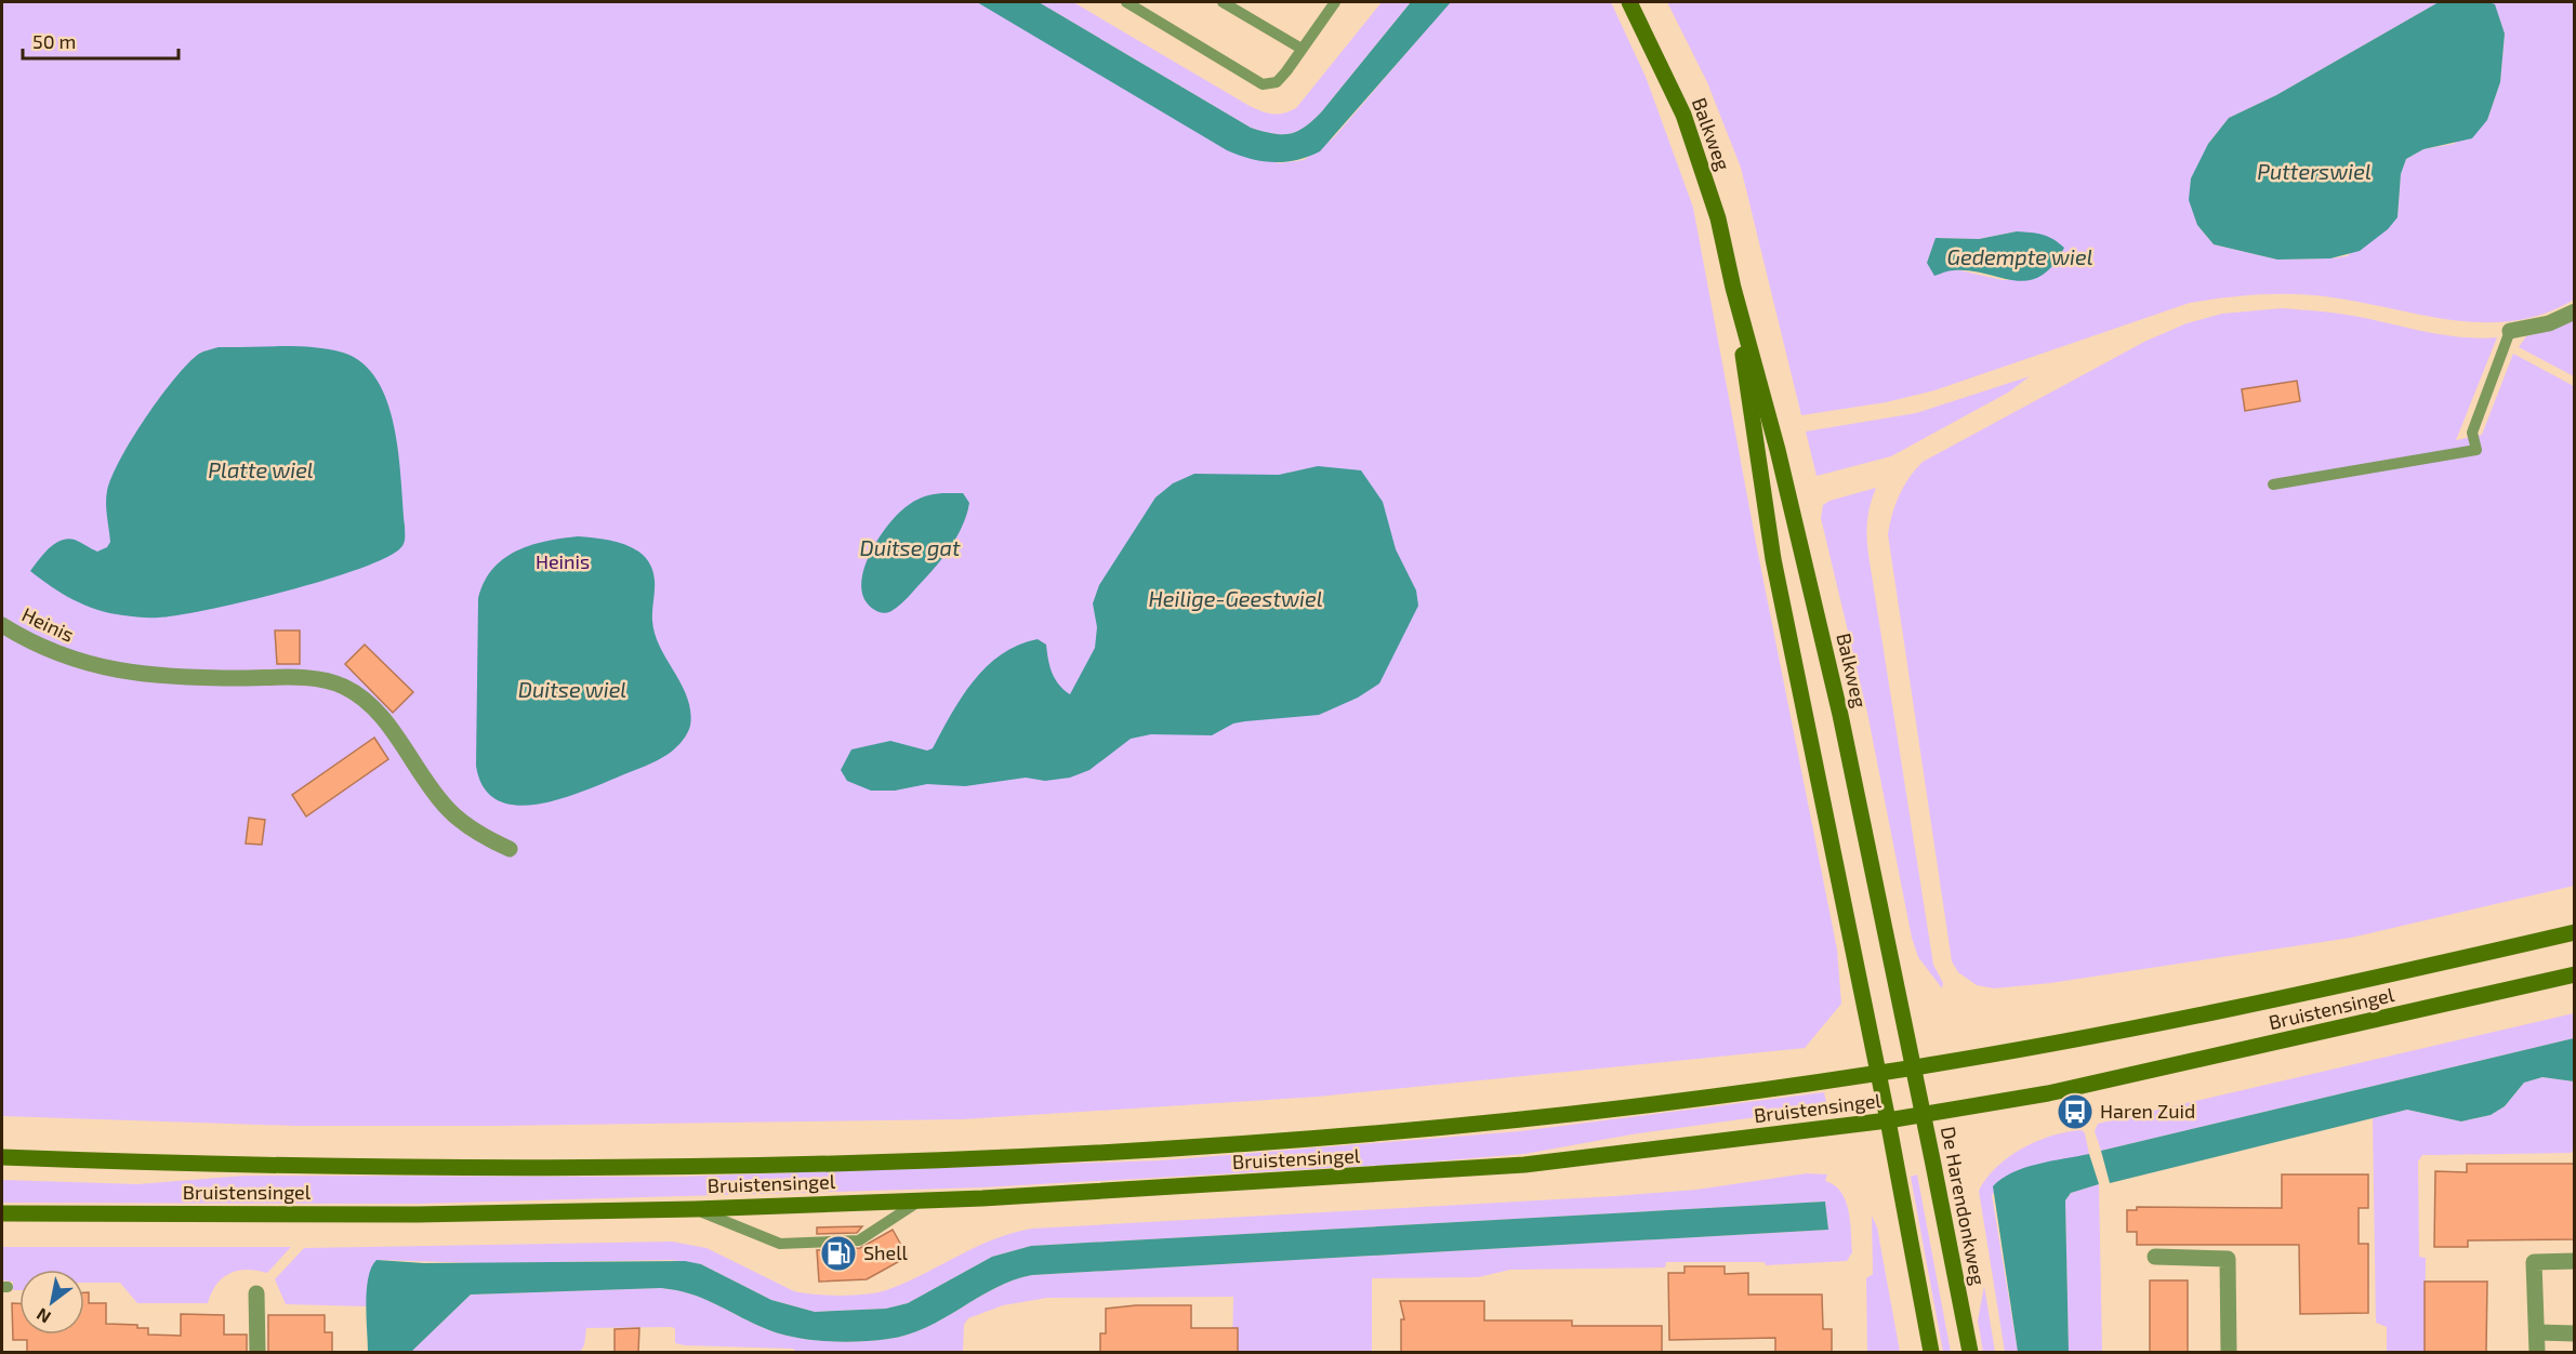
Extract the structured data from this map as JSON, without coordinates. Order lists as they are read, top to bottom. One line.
{"streets":{"main road":["Balkweg","Bruistensingel","De Harendonkweg"],"street":["Heinis"]},"crossings":[["Balkweg","Bruistensingel"],["Balkweg","De Harendonkweg"],["Bruistensingel","De Harendonkweg"]],"water":["Putterswiel","Gedempte wiel","Platte wiel","Duitse gat","Heilige-Geestwiel","Duitse wiel"],"parks":["Heinis"],"places":{"bus stop":["Haren Zuid"],"fuel station":["Shell"]},"scale_bar":"50 m","north":"bottom left"}
